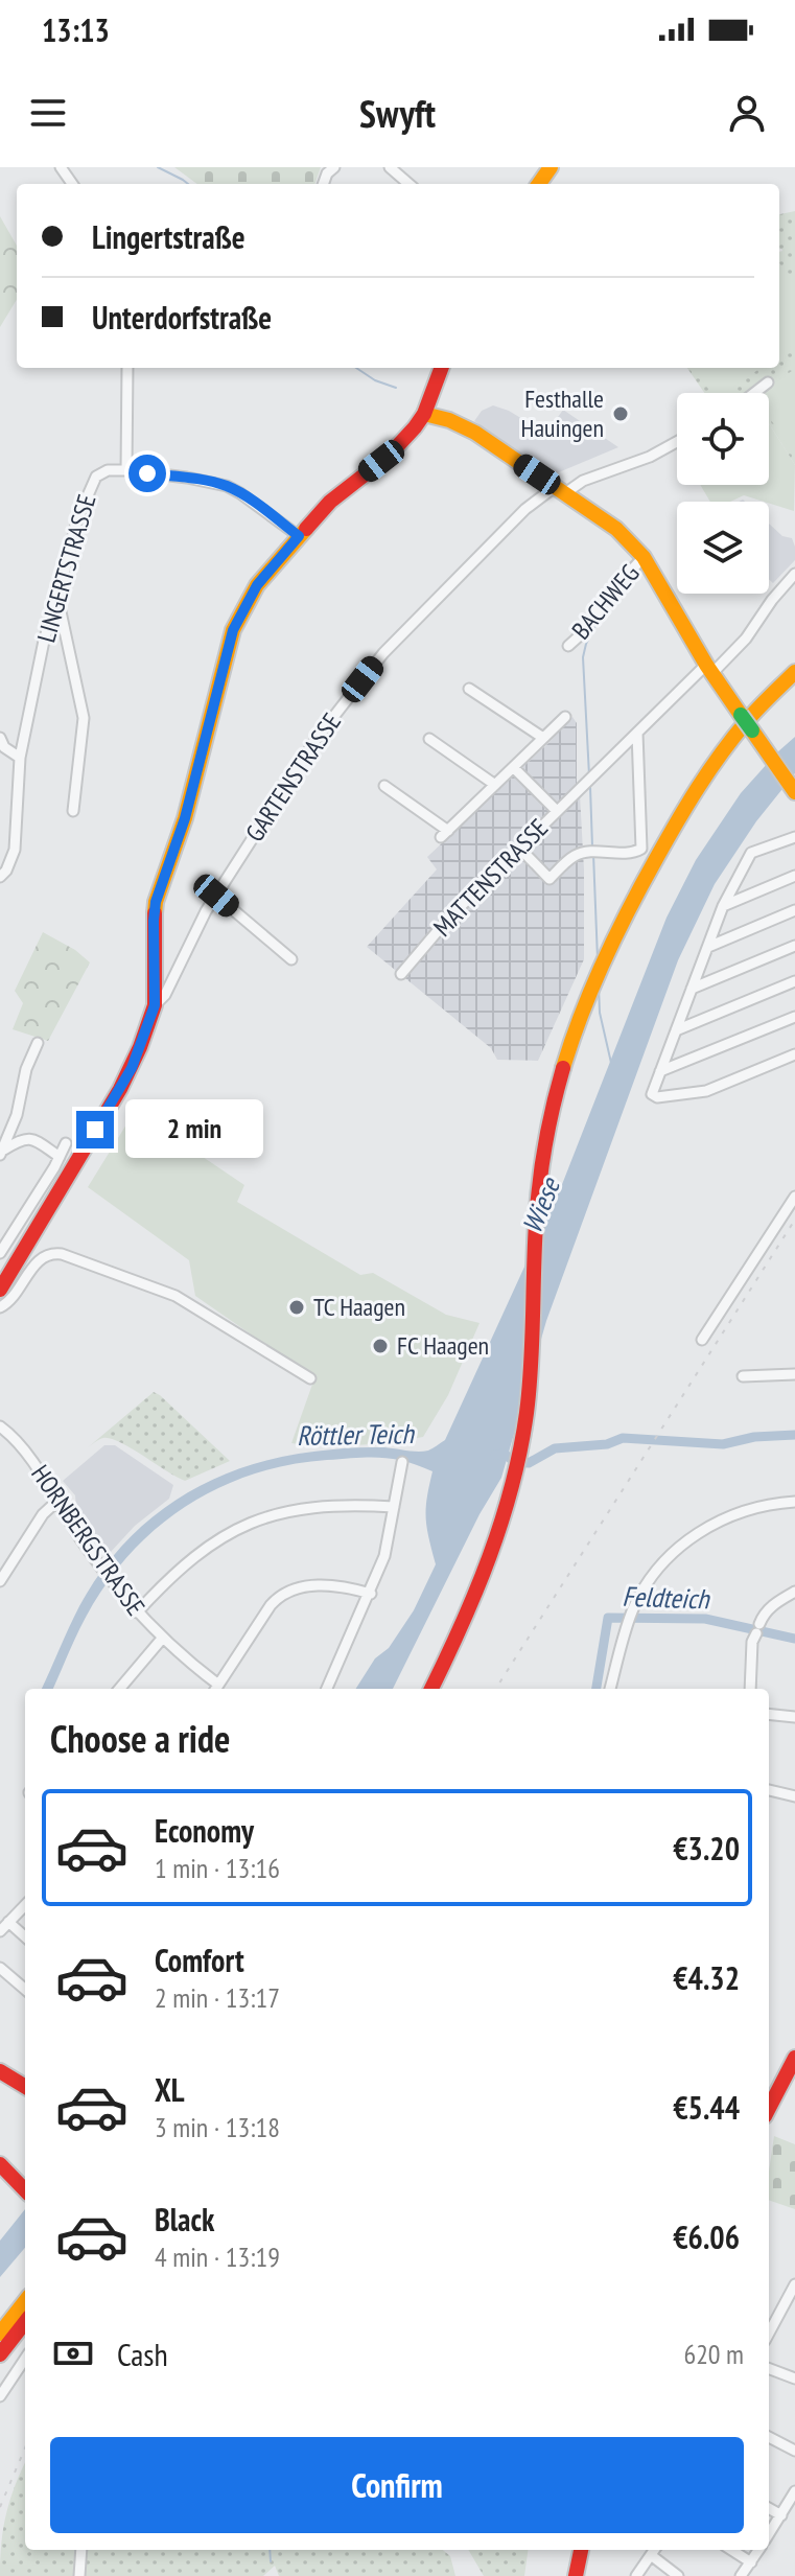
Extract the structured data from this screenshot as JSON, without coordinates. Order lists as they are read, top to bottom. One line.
{"streets":{"street":["LINGERTSTRASSE","BACHWEG","GARTENSTRASSE","MATTENSTRASSE","HORNBERGSTRASSE"]},"water":["Wiese","Röttler Teich","Feldteich"],"places":["Festhalle Hauingen","TC Haagen","FC Haagen"],"page":{"status":"13:13","header":"Swyft","banner":["Lingertstraße","Unterdorfstraße"],"bubble":"2 min","heading":"Choose a ride","list":[{"name":"Economy","note":"1 min · 13:16","value":"€3.20"},{"name":"Comfort","note":"2 min · 13:17","value":"€4.32"},{"name":"XL","note":"3 min · 13:18","value":"€5.44"},{"name":"Black","note":"4 min · 13:19","value":"€6.06"}],"pay":["Cash","620 m"],"buttons":"Confirm"}}
